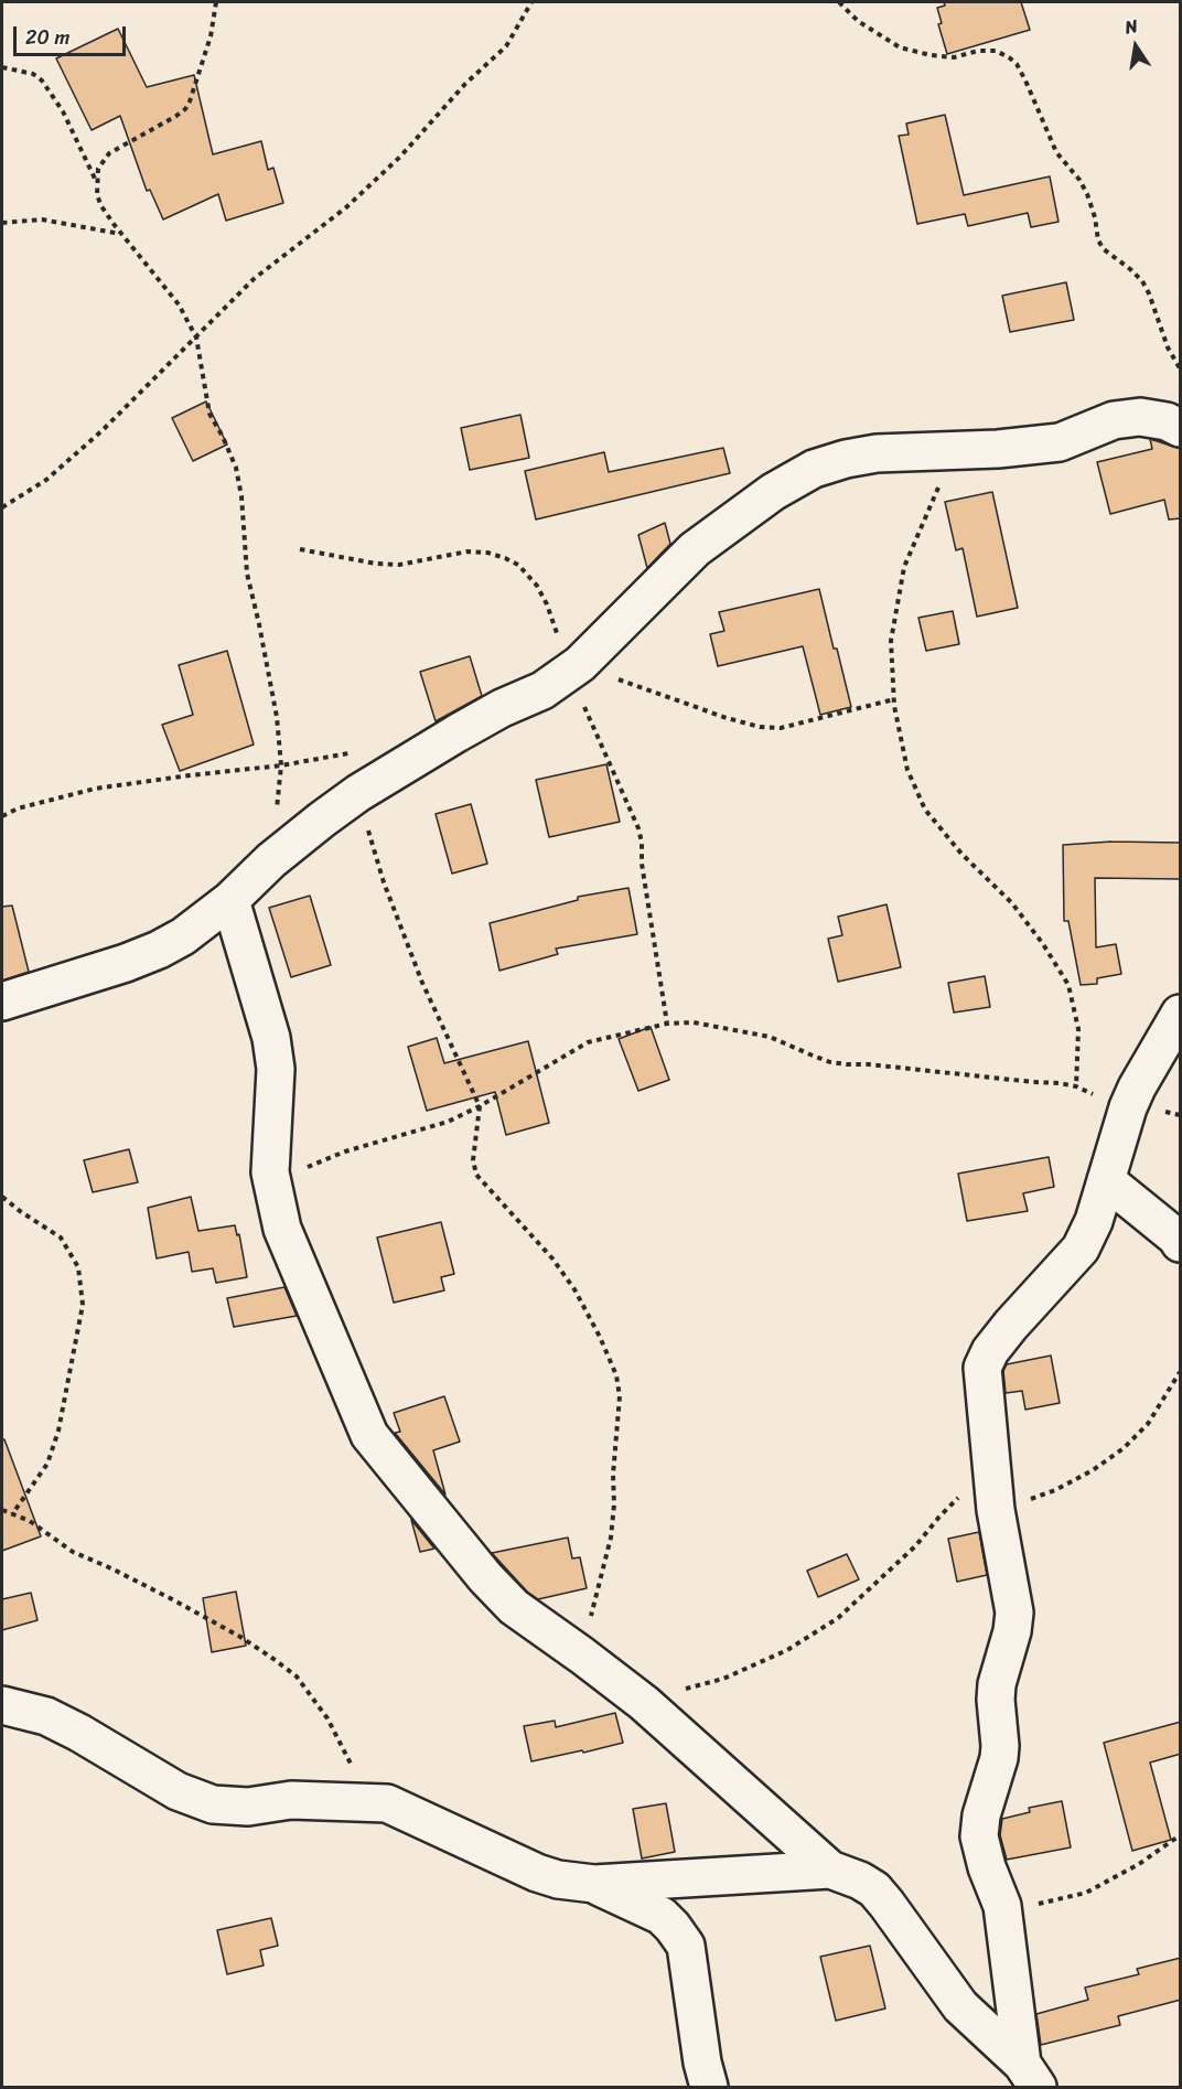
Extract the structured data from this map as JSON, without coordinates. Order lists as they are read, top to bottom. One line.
{"scale_bar":"20 m","north":"top"}
